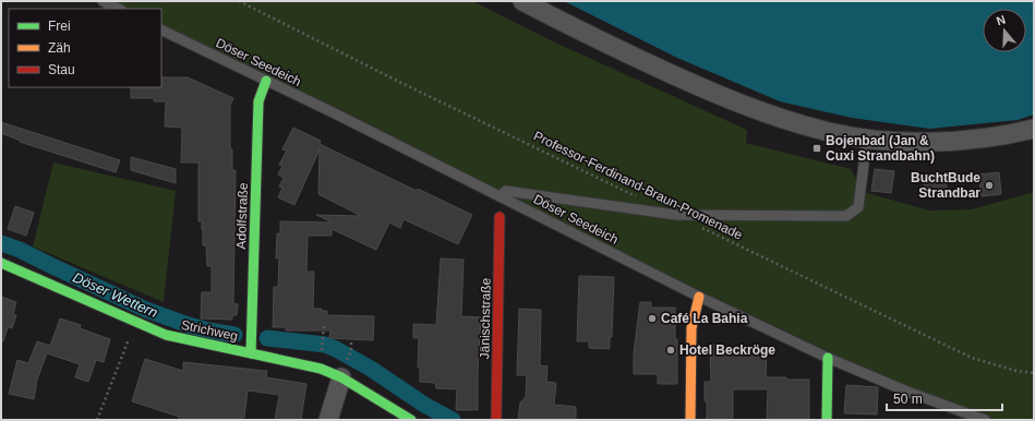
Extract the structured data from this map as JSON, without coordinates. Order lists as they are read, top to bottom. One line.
{"streets":{"street":["Adolfstraße","Jänischstraße","Strichweg"],"lane":["Döser Seedeich"],"path":["Professor-Ferdinand-Braun-Promenade"]},"crossings":[["Döser Seedeich","Adolfstraße"],["Adolfstraße","Strichweg"]],"water":["Döser Wettern"],"places":{"transit":["Bojenbad (Jan & Cuxi Strandbahn)"],"other":["BuchtBude Strandbar","Café La Bahia","Hotel Beckröge"]},"legend":["Frei","Zäh","Stau"],"scale_bar":"50 m","north":"top"}
